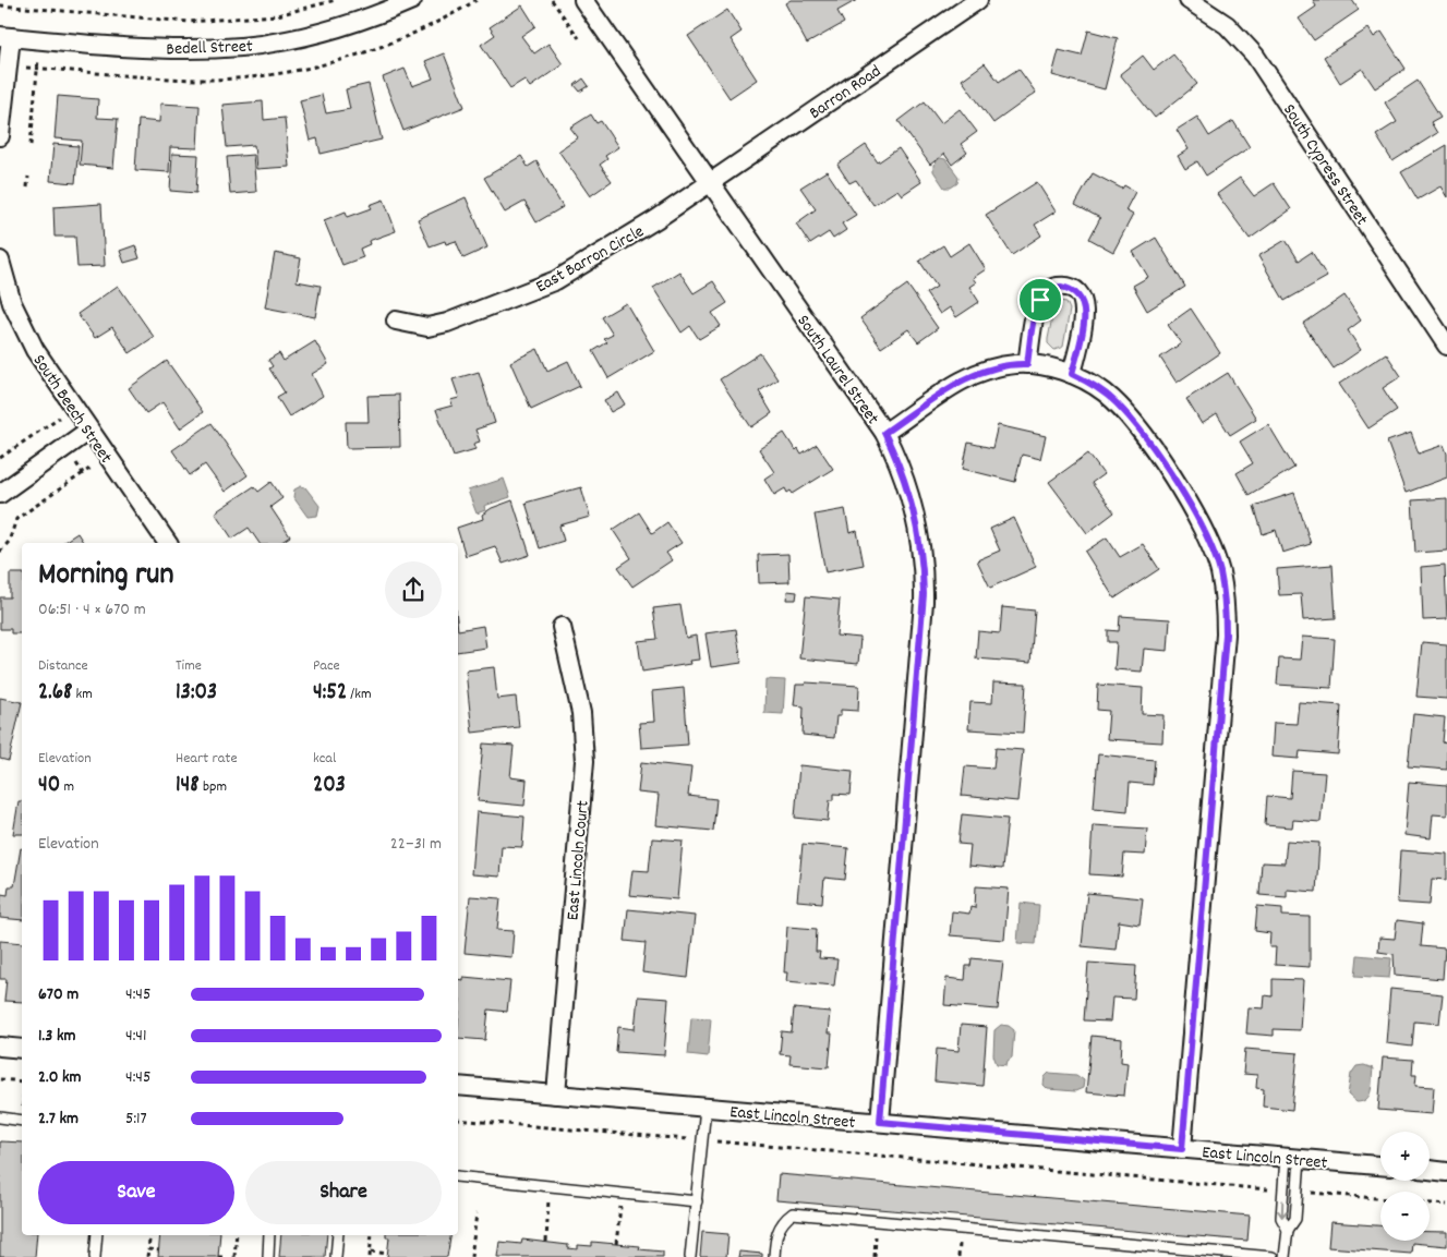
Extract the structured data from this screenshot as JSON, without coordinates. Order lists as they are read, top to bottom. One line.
{"streets":{"street":["Bedell Street","Barron Road","South Cypress Street","East Barron Circle","South Laurel Street","South Beech Street","East Lincoln Court","East Lincoln Street"]},"crossings":[["Barron Road","East Barron Circle"],["Barron Road","South Laurel Street"],["East Barron Circle","South Laurel Street"],["South Laurel Street","East Lincoln Street"],["East Lincoln Court","East Lincoln Street"]],"page":{"heading":["Morning run","06:51 · 4 × 670 m"],"stats":[["Distance","2.68 km"],["Time","13:03"],["Pace","4:52 /km"],["Elevation","40 m"],["Heart rate","148 bpm"],["kcal","203"]],"chart":["Elevation","22–31 m"],"list":[{"name":"670 m","note":"4:45"},{"name":"1.3 km","note":"4:41"},{"name":"2.0 km","note":"4:45"},{"name":"2.7 km","note":"5:17"}],"map_buttons":["+","−"],"buttons":["Save","Share"]}}
